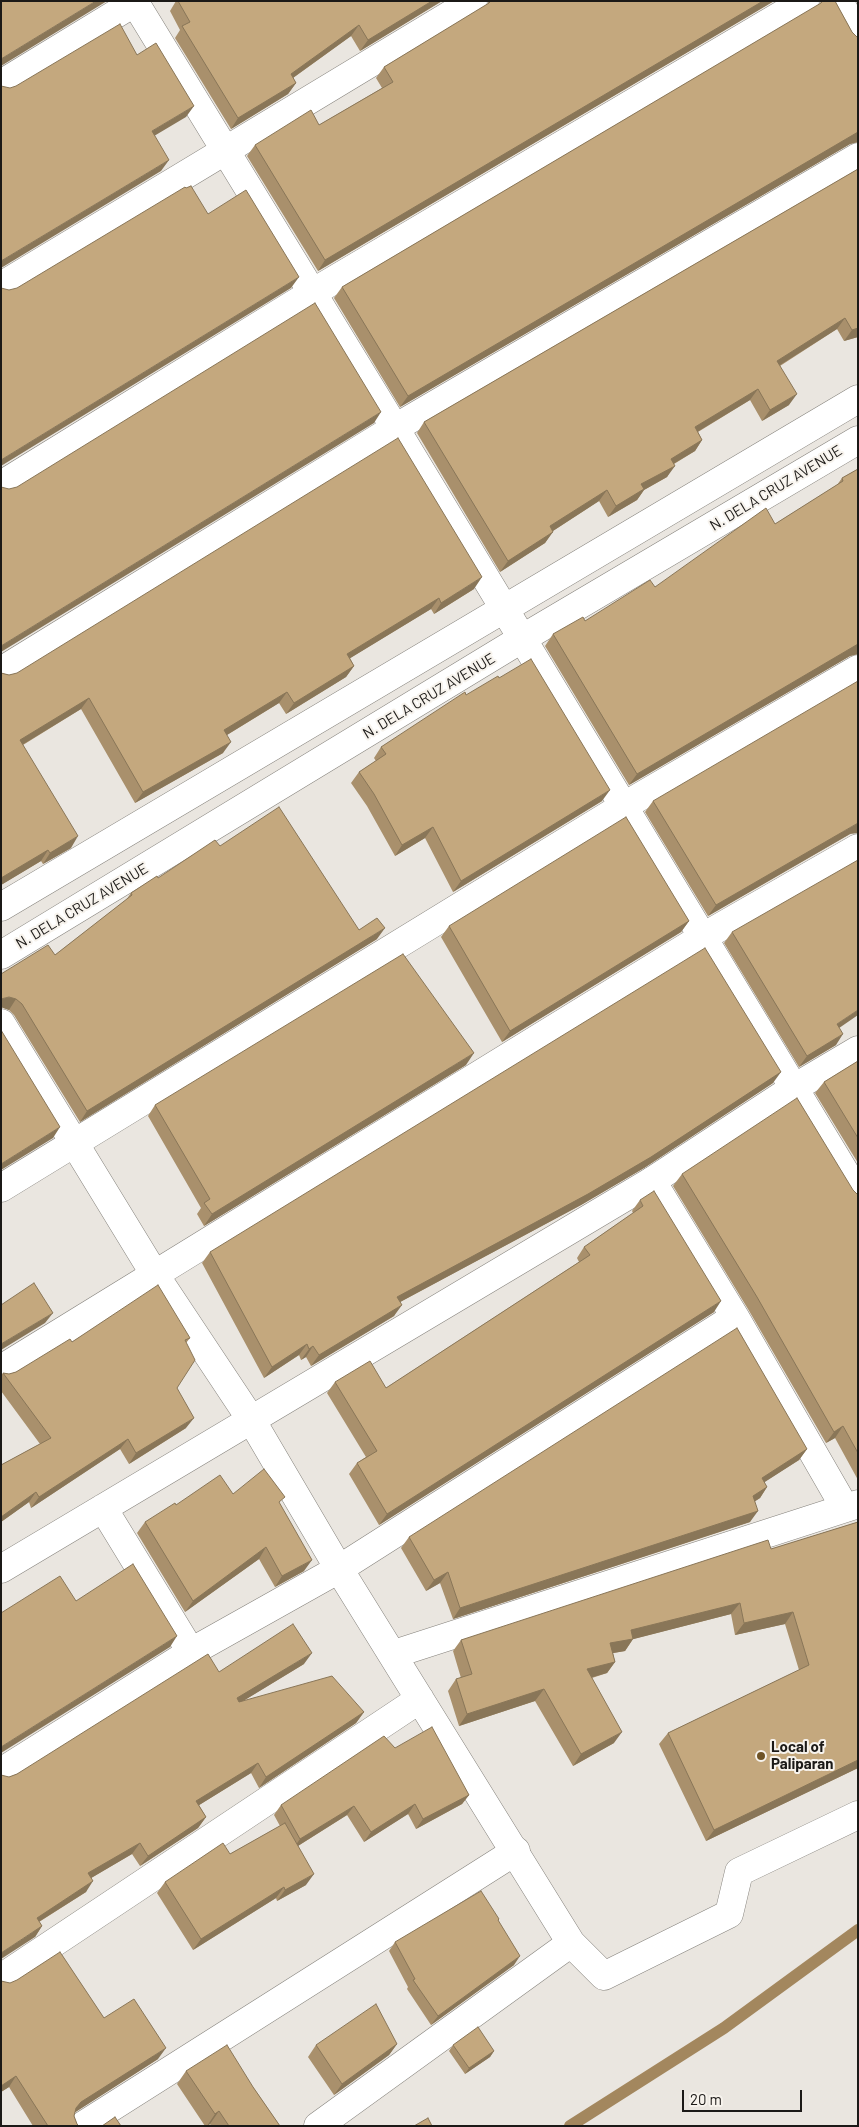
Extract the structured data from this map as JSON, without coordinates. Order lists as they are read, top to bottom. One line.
{"streets":{"street":["N. DELA CRUZ AVENUE"]},"places":["Local of Paliparan"],"scale_bar":"20 m"}
